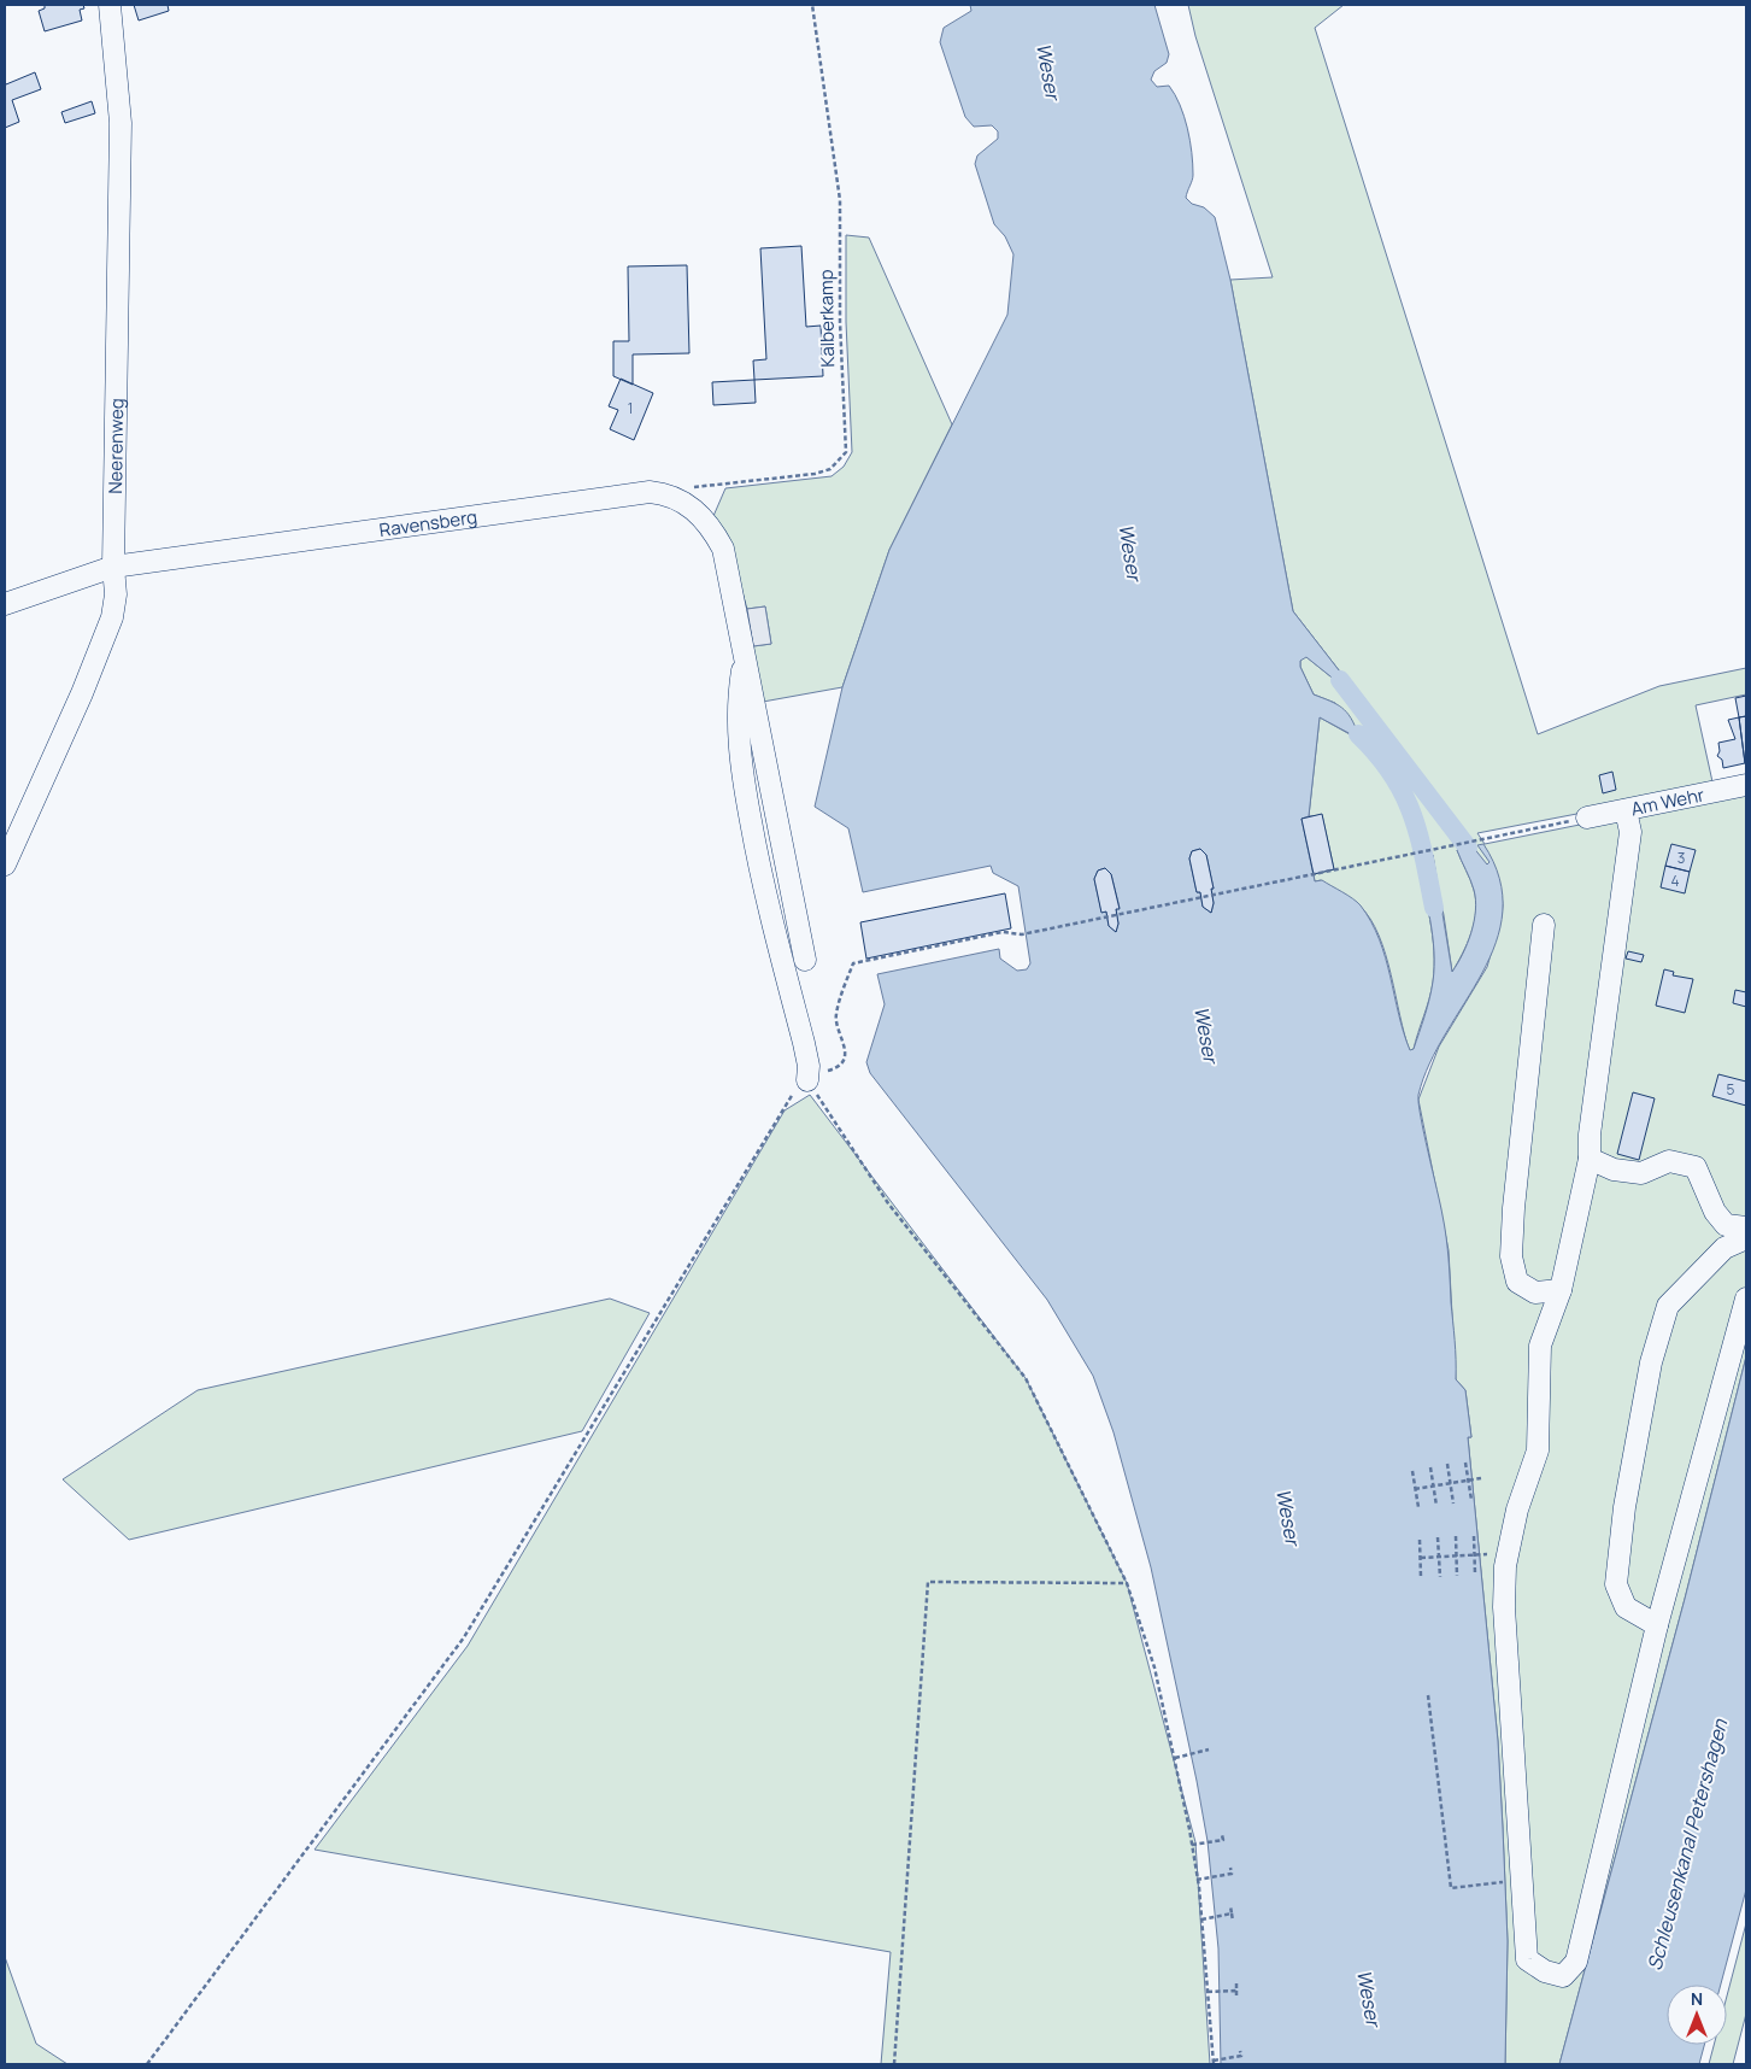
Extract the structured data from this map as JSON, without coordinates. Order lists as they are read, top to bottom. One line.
{"streets":{"street":["Neerenweg","Ravensberg","Am Wehr"],"path":["Kalberkamp"]},"crossings":[["Kalberkamp","Ravensberg"],["Neerenweg","Ravensberg"]],"water":["Weser","Schleusenkanal Petershagen"],"house_numbers":["1","3","4","5"],"north":"top"}
